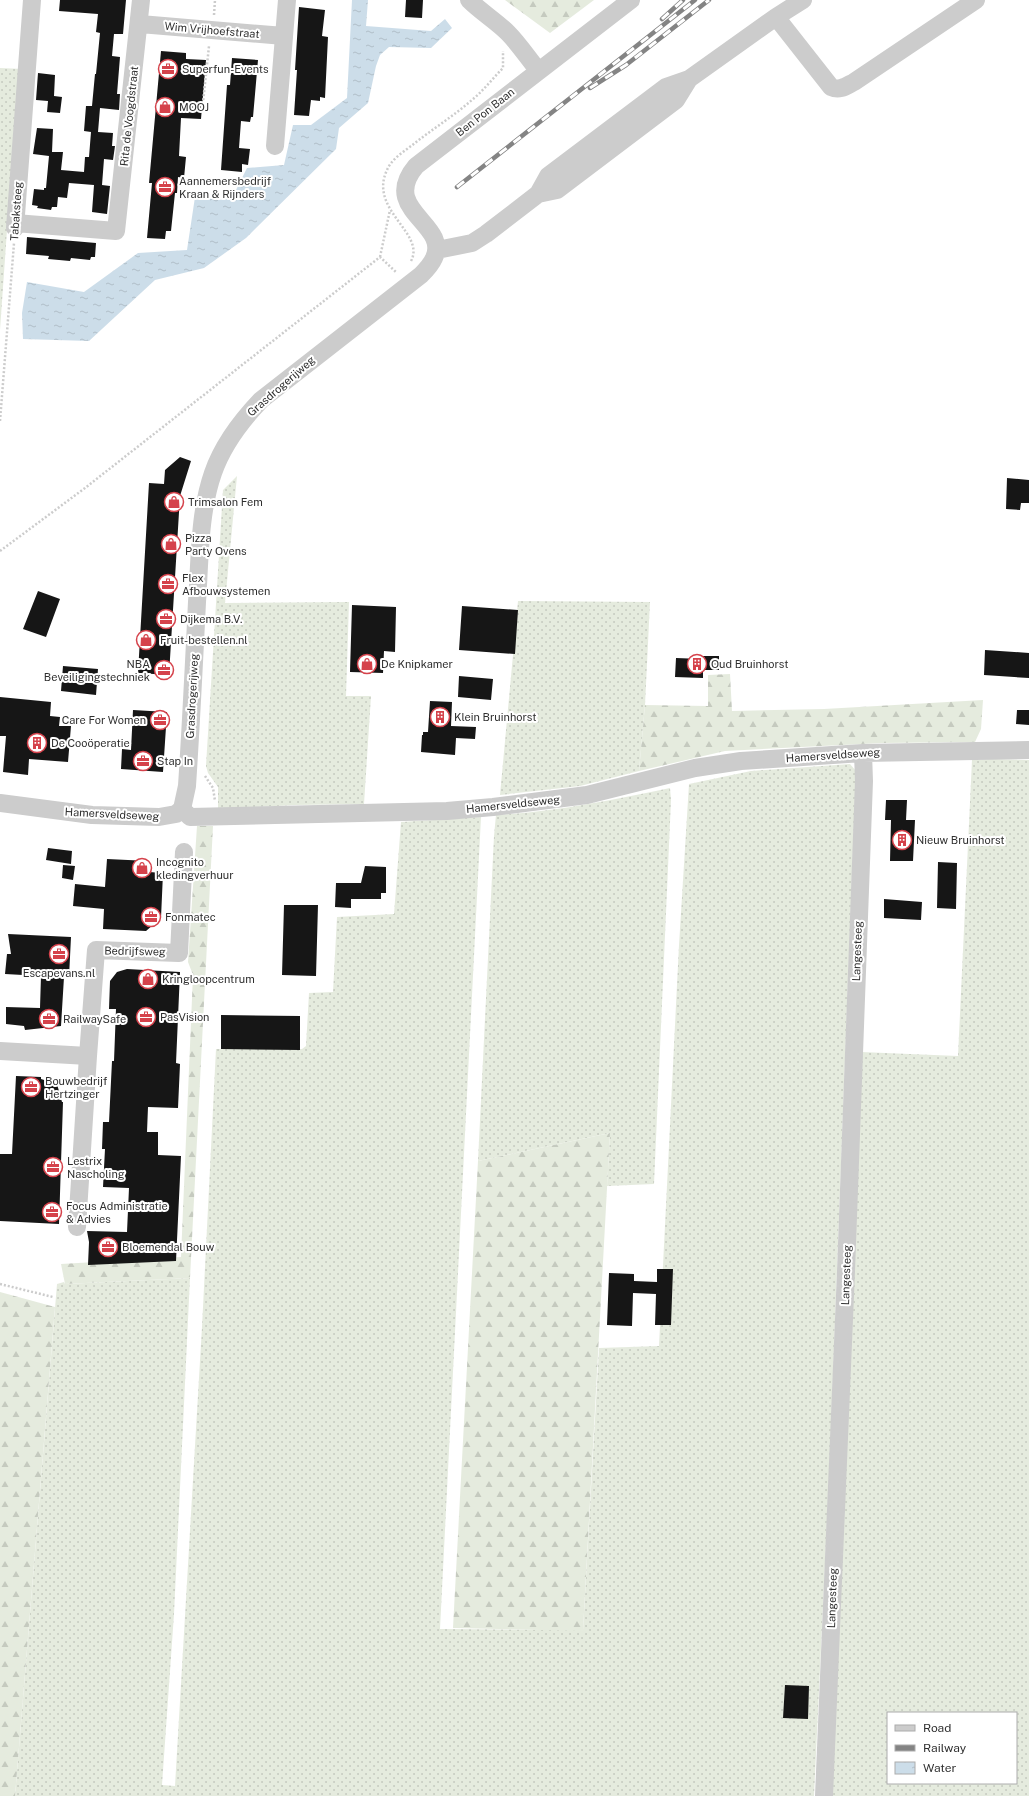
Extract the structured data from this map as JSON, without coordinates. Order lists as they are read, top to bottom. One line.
{"streets":{"street":["Wim Vrijhoefstraat","Ben Pon Baan","Rita de Voogdstraat","Tabaksteeg","Grasdrogerijweg","Hamersveldseweg","Bedrijfsweg","Langesteeg"]},"crossings":[["Wim Vrijhoefstraat","Rita de Voogdstraat"],["Ben Pon Baan","Grasdrogerijweg"],["Rita de Voogdstraat","Tabaksteeg"],["Grasdrogerijweg","Hamersveldseweg"],["Hamersveldseweg","Langesteeg"]],"places":{"office":["Superfun-Events","Aannemersbedrijf Kraan & Rijnders","Flex Afbouwsystemen","Dijkema B.V.","NBA Beveiligingstechniek","Care For Women","Stap In","Fonmatec","Escapevans.nl","PasVision","RailwaySafe","Bouwbedrijf Hertzinger","Lestrix Nascholing","Focus Administratie & Advies","Bloemendal Bouw"],"shop":["MOOJ","Trimsalon Fem","Pizza Party Ovens","Fruit-bestellen.nl","De Knipkamer","Incognito kledingverhuur","Kringloopcentrum"],"building":["Oud Bruinhorst","Klein Bruinhorst","De Cooöperatie","Nieuw Bruinhorst"]},"legend":["Road","Railway","Water"]}
